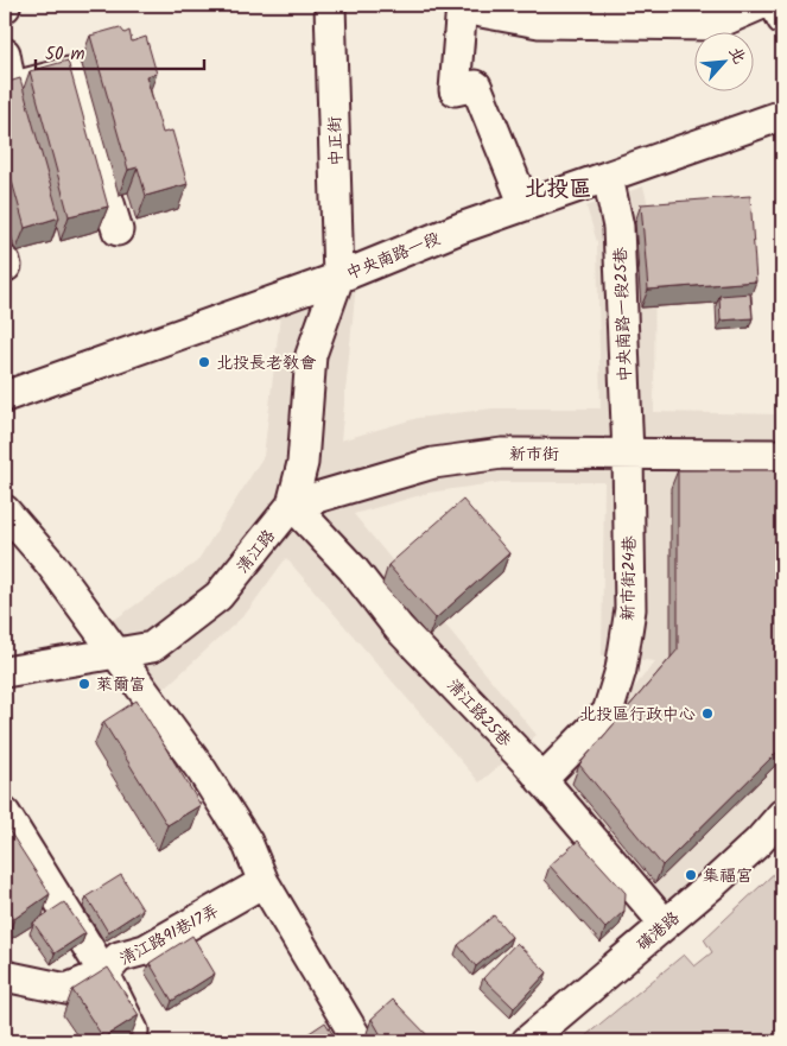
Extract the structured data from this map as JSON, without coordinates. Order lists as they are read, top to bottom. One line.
{"streets":{"street":["中正街","中央南路一段","中央南路一段25巷","新市街","清江路","新市街24巷","清江路25巷","磺港路","清江路91巷17弄"]},"crossings":[["中正街","中央南路一段"],["中正街","清江路"],["中央南路一段","中央南路一段25巷"],["中央南路一段","清江路"],["中央南路一段25巷","新市街"],["中央南路一段25巷","新市街24巷"],["新市街","清江路"],["新市街","新市街24巷"],["新市街","清江路25巷"],["清江路","清江路25巷"],["新市街24巷","清江路25巷"],["清江路25巷","磺港路"]],"districts":["北投區"],"places":["北投長老教會","萊爾富","北投區行政中心","集福宮"],"scale_bar":"50 m","north":"top right"}
